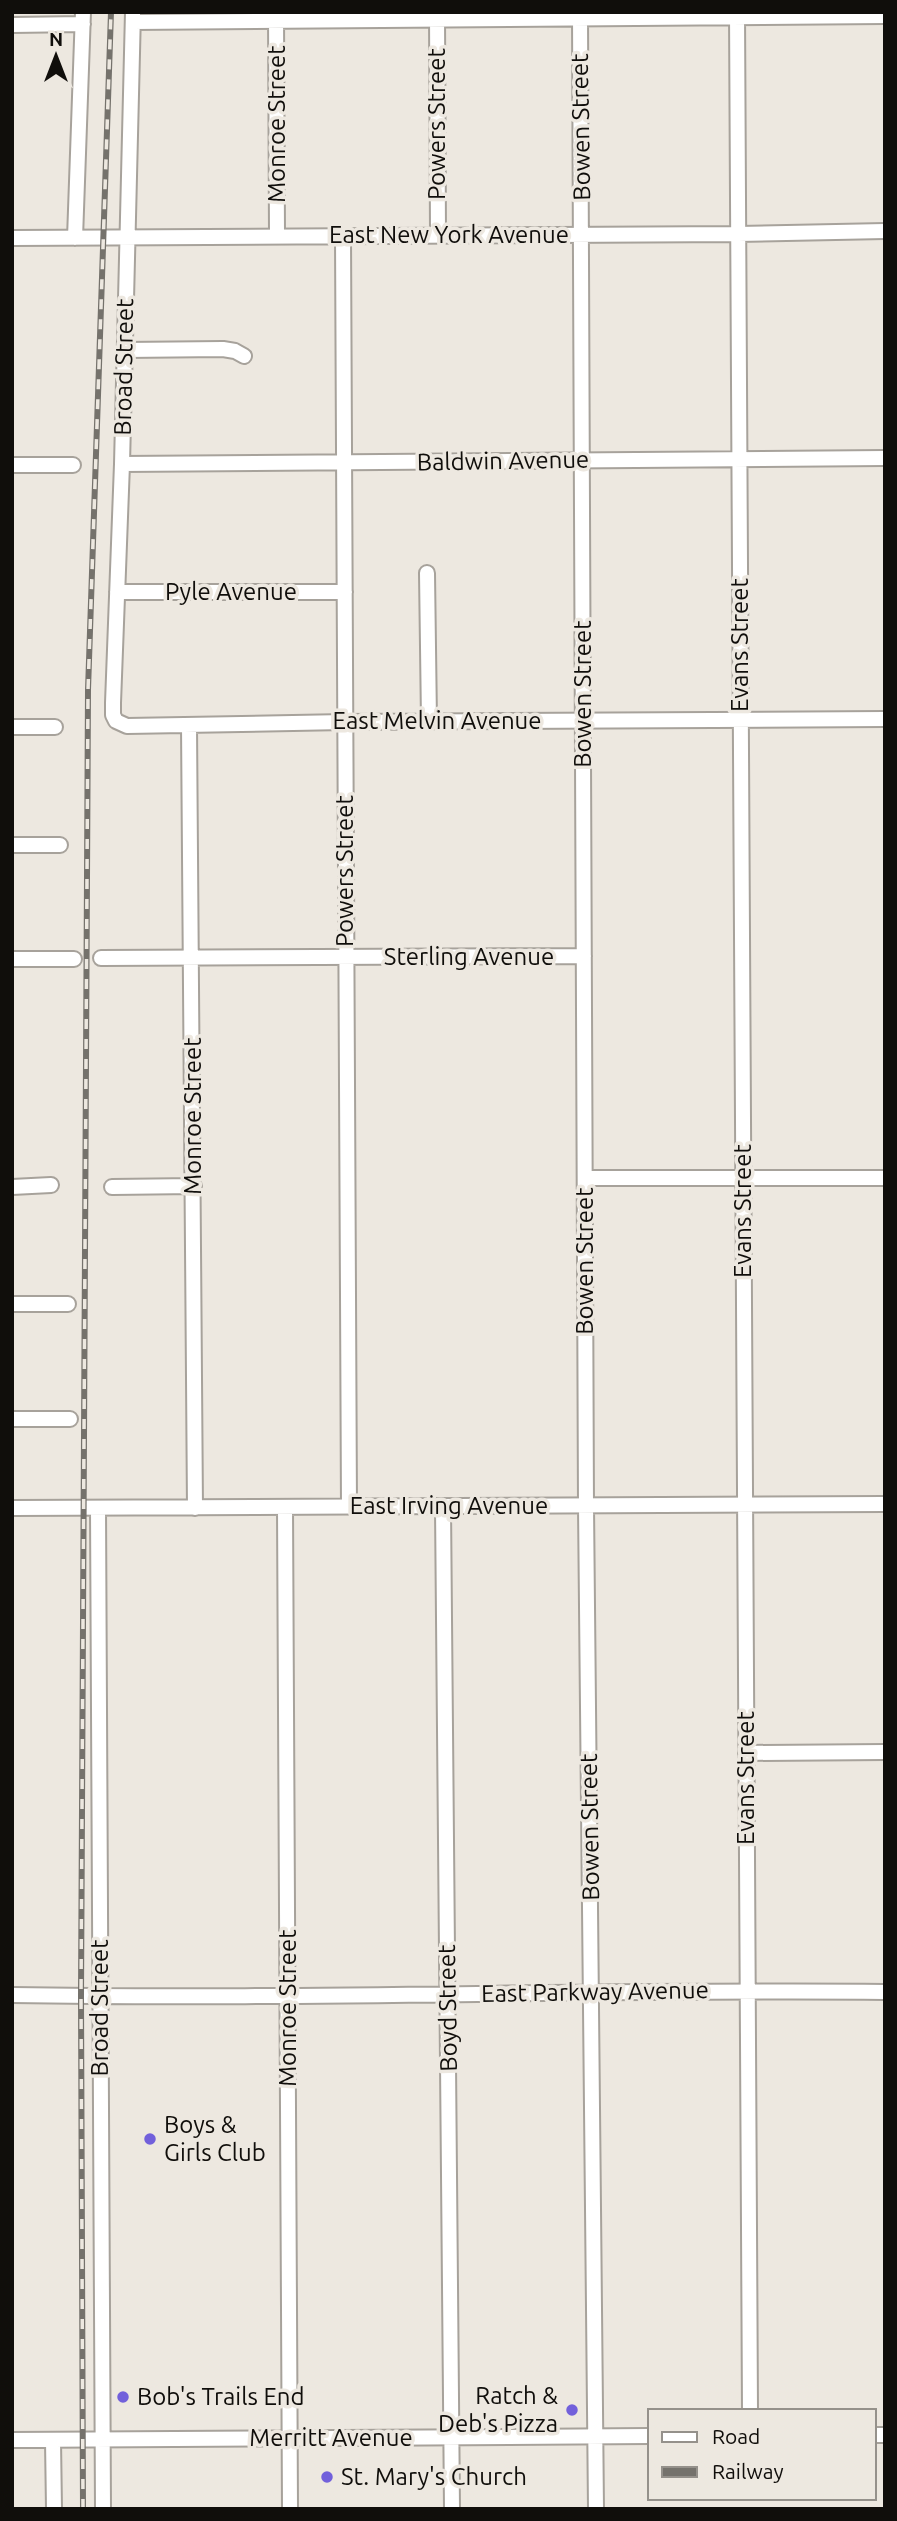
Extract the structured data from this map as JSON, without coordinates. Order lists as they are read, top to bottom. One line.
{"streets":{"street":["Monroe Street","Powers Street","Bowen Street","East New York Avenue","Broad Street","Baldwin Avenue","Pyle Avenue","Evans Street","East Melvin Avenue","Sterling Avenue","East Irving Avenue","East Parkway Avenue","Boyd Street","Merritt Avenue"]},"crossings":[["Monroe Street","East New York Avenue"],["Monroe Street","East Melvin Avenue"],["Monroe Street","Sterling Avenue"],["Monroe Street","East Irving Avenue"],["Monroe Street","East Parkway Avenue"],["Monroe Street","Merritt Avenue"],["Powers Street","East New York Avenue"],["Powers Street","Baldwin Avenue"],["Powers Street","Pyle Avenue"],["Powers Street","East Melvin Avenue"],["Powers Street","Sterling Avenue"],["Powers Street","East Irving Avenue"],["Bowen Street","East New York Avenue"],["Bowen Street","Baldwin Avenue"],["Bowen Street","East Melvin Avenue"],["Bowen Street","Sterling Avenue"],["Bowen Street","East Irving Avenue"],["Bowen Street","East Parkway Avenue"],["Bowen Street","Merritt Avenue"],["East New York Avenue","Broad Street"],["East New York Avenue","Evans Street"],["Broad Street","Baldwin Avenue"],["Broad Street","Pyle Avenue"],["Broad Street","East Melvin Avenue"],["Broad Street","East Irving Avenue"],["Broad Street","East Parkway Avenue"],["Broad Street","Merritt Avenue"],["Baldwin Avenue","Evans Street"],["Evans Street","East Melvin Avenue"],["Evans Street","East Irving Avenue"],["Evans Street","East Parkway Avenue"],["East Irving Avenue","Boyd Street"],["East Parkway Avenue","Boyd Street"],["Boyd Street","Merritt Avenue"]],"places":["Boys & Girls Club","Bob's Trails End","Ratch & Deb's Pizza","St. Mary's Church"],"legend":["Road","Railway"],"north":"top"}
